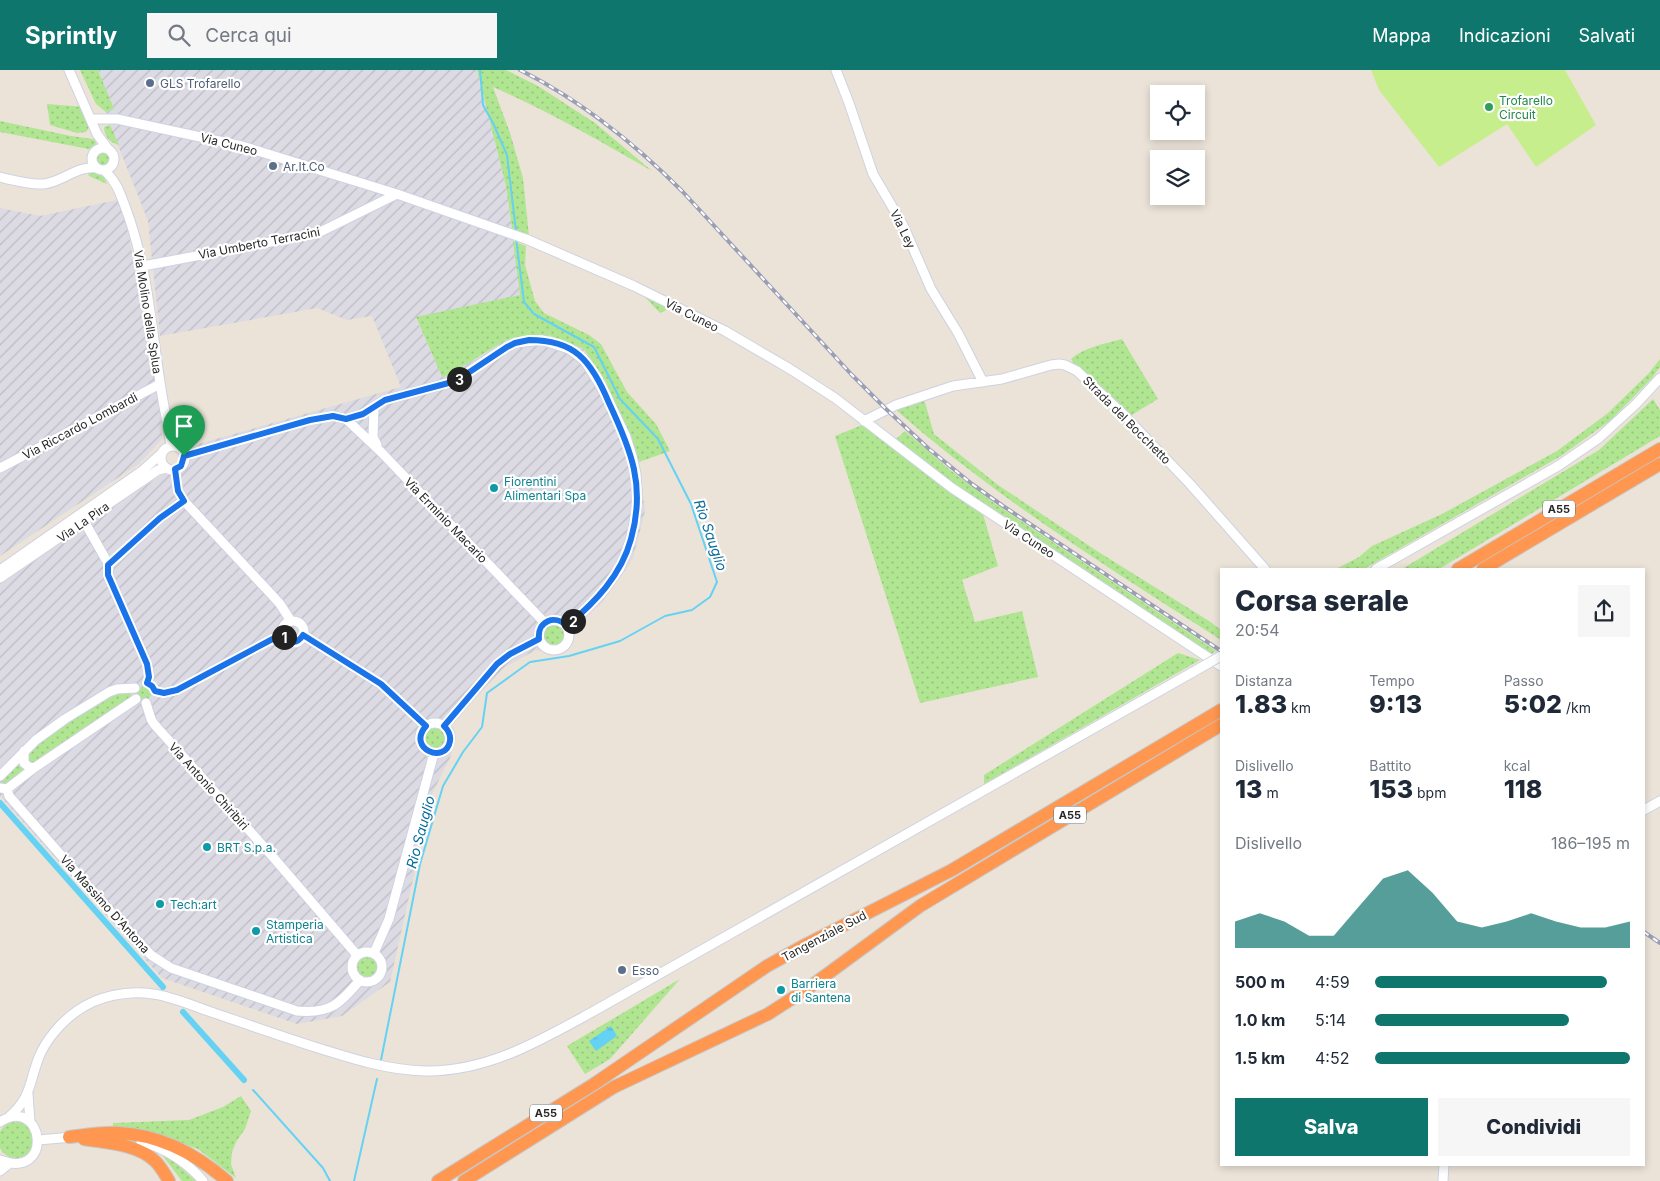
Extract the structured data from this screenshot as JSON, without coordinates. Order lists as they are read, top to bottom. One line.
{"streets":{"highway":["A55","Tangenziale Sud"],"street":["Via Cuneo","Via Ley","Via Umberto Terracini","Via Molino della Splua","Strada del Bocchetto","Via Riccardo Lombardi","Via Erminio Macario","Via La Pira","Via Antonio Chiribiri","Via Massimo D'Antona"]},"crossings":[["Via Cuneo","Via Umberto Terracini"],["Via Cuneo","Strada del Bocchetto"],["Via Ley","Strada del Bocchetto"],["Via Umberto Terracini","Via Molino della Splua"],["Via Molino della Splua","Via Riccardo Lombardi"],["Via Molino della Splua","Via La Pira"],["Via Antonio Chiribiri","Via Massimo D'Antona"]],"water":["Rio Sauglio"],"places":["GLS Trofarello","Trofarello Circuit","Ar.It.Co","Fiorentini Alimentari Spa","BRT S.p.a.","Tech:art","Stamperia Artistica","Esso","Barriera di Santena"],"page":{"header":"Sprintly","search":"Cerca qui","nav":["Mappa","Indicazioni","Salvati"],"pins":["3","2","1"],"heading":["Corsa serale","20:54"],"stats":[["Distanza","1.83 km"],["Tempo","9:13"],["Passo","5:02 /km"],["Dislivello","13 m"],["Battito","153 bpm"],["kcal","118"]],"chart":["Dislivello","186–195 m"],"list":[{"name":"500 m","note":"4:59"},{"name":"1.0 km","note":"5:14"},{"name":"1.5 km","note":"4:52"}],"buttons":["Salva","Condividi"]}}
